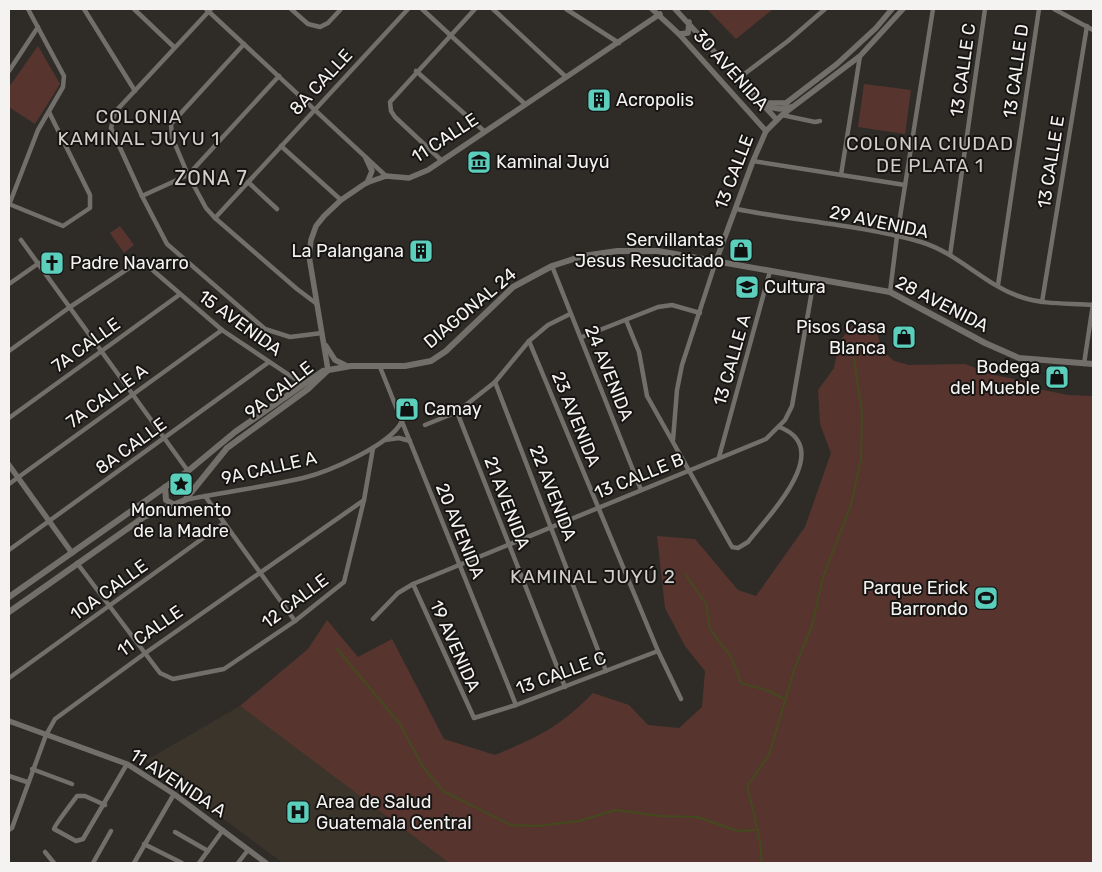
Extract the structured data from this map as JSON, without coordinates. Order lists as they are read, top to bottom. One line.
{"streets":{"main road":["28 AVENIDA","DIAGONAL 24","9A CALLE"],"street":["30 AVENIDA","13 CALLE C","13 CALLE D","8A CALLE","11 CALLE","13 CALLE E","13 CALLE","29 AVENIDA","15 AVENIDA","7A CALLE","13 CALLE A","24 AVENIDA","7A CALLE A","23 AVENIDA","9A CALLE A","13 CALLE B","22 AVENIDA","21 AVENIDA","20 AVENIDA","10A CALLE","12 CALLE","19 AVENIDA","11 AVENIDA A"]},"crossings":[["30 AVENIDA","11 CALLE"],["30 AVENIDA","13 CALLE"],["13 CALLE C","29 AVENIDA"],["13 CALLE C","23 AVENIDA"],["13 CALLE C","22 AVENIDA"],["13 CALLE C","21 AVENIDA"],["13 CALLE C","20 AVENIDA"],["13 CALLE C","19 AVENIDA"],["13 CALLE D","29 AVENIDA"],["8A CALLE","15 AVENIDA"],["11 CALLE","DIAGONAL 24"],["11 CALLE","9A CALLE"],["11 CALLE","12 CALLE"],["11 CALLE","11 AVENIDA A"],["13 CALLE E","29 AVENIDA"],["13 CALLE","29 AVENIDA"],["13 CALLE","28 AVENIDA"],["13 CALLE","DIAGONAL 24"],["28 AVENIDA","DIAGONAL 24"],["28 AVENIDA","13 CALLE A"],["28 AVENIDA","13 CALLE B"],["DIAGONAL 24","24 AVENIDA"],["DIAGONAL 24","9A CALLE"],["DIAGONAL 24","20 AVENIDA"],["15 AVENIDA","7A CALLE"],["15 AVENIDA","9A CALLE"],["15 AVENIDA","7A CALLE A"],["13 CALLE A","13 CALLE B"],["24 AVENIDA","13 CALLE B"],["9A CALLE","9A CALLE A"],["23 AVENIDA","13 CALLE B"],["9A CALLE A","20 AVENIDA"],["9A CALLE A","12 CALLE"],["13 CALLE B","22 AVENIDA"],["13 CALLE B","21 AVENIDA"],["13 CALLE B","20 AVENIDA"],["13 CALLE B","19 AVENIDA"]],"districts":["COLONIA KAMINAL JUYU 1","COLONIA CIUDAD DE PLATA 1","ZONA 7","KAMINAL JUYÚ 2"],"places":{"building":["Acropolis","La Palangana"],"museum":["Kaminal Juyú"],"shop":["Servillantas Jesus Resucitado","Pisos Casa Blanca","Bodega del Mueble","Camay"],"church":["Padre Navarro"],"school or university":["Cultura"],"place":["Monumento de la Madre"],"sports":["Parque Erick Barrondo"],"hospital":["Area de Salud Guatemala Central"]}}
